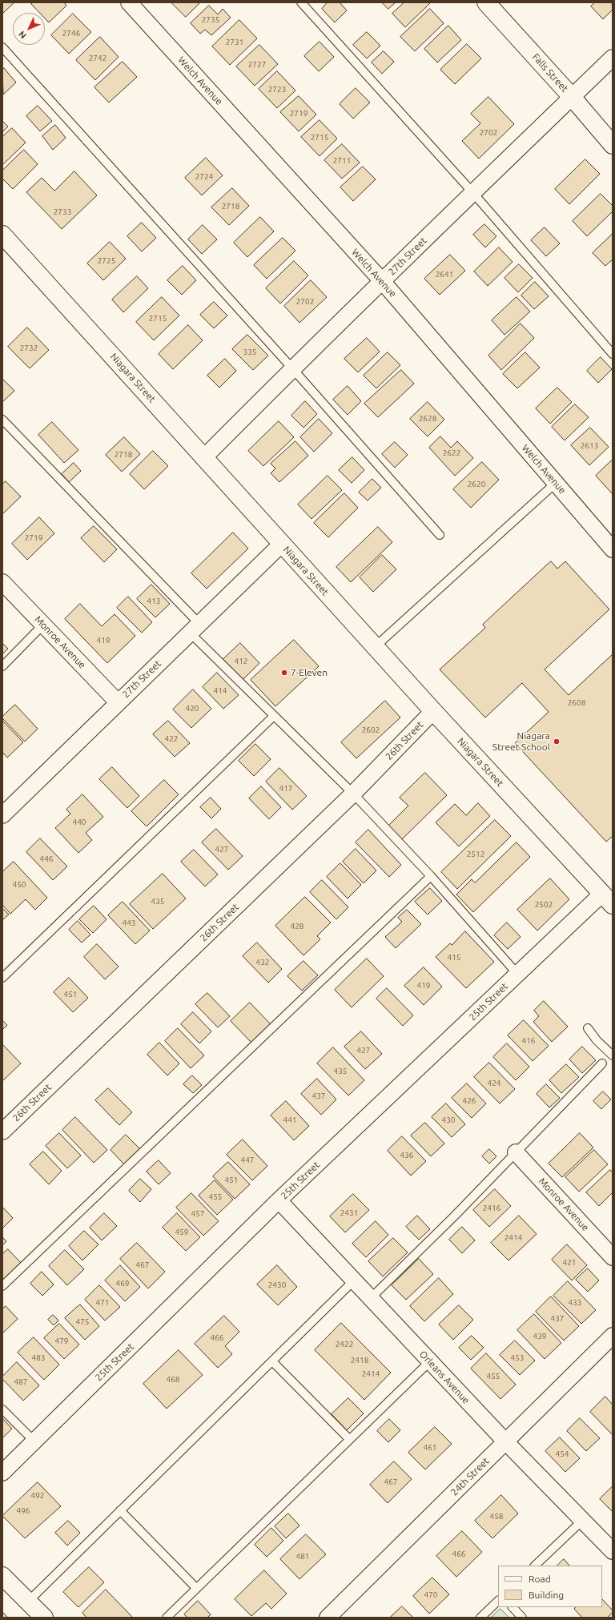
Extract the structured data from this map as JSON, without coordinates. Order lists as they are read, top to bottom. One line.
{"streets":{"street":["Falls Street","Welch Avenue","27th Street","Niagara Street","Monroe Avenue","26th Street","25th Street","Orleans Avenue","24th Street"]},"crossings":[["Falls Street","27th Street"],["Welch Avenue","27th Street"],["27th Street","Niagara Street"],["27th Street","Monroe Avenue"],["Niagara Street","26th Street"],["Niagara Street","25th Street"],["25th Street","Orleans Avenue"],["Orleans Avenue","24th Street"]],"places":["7-Eleven","Niagara Street School"],"house_numbers":["2735","2746","2731","2742","2727","2723","2719","2702","2715","2711","2724","2718","2733","2725","2641","2702","2715","2732","335","2628","2613","2622","2718","2620","2719","413","419","412","414","2608","420","2602","422","417","440","427","2512","446","450","435","2502","443","428","415","432","419","451","416","427","435","424","437","426","441","430","436","447","451","455","2416","2431","457","459","2414","421","467","469","2430","471","433","437","475","439","466","479","2422","483","453","2418","2414","455","468","487","461","454","467","492","496","458","466","481","470"],"legend":["Road","Building"],"north":"bottom left"}
